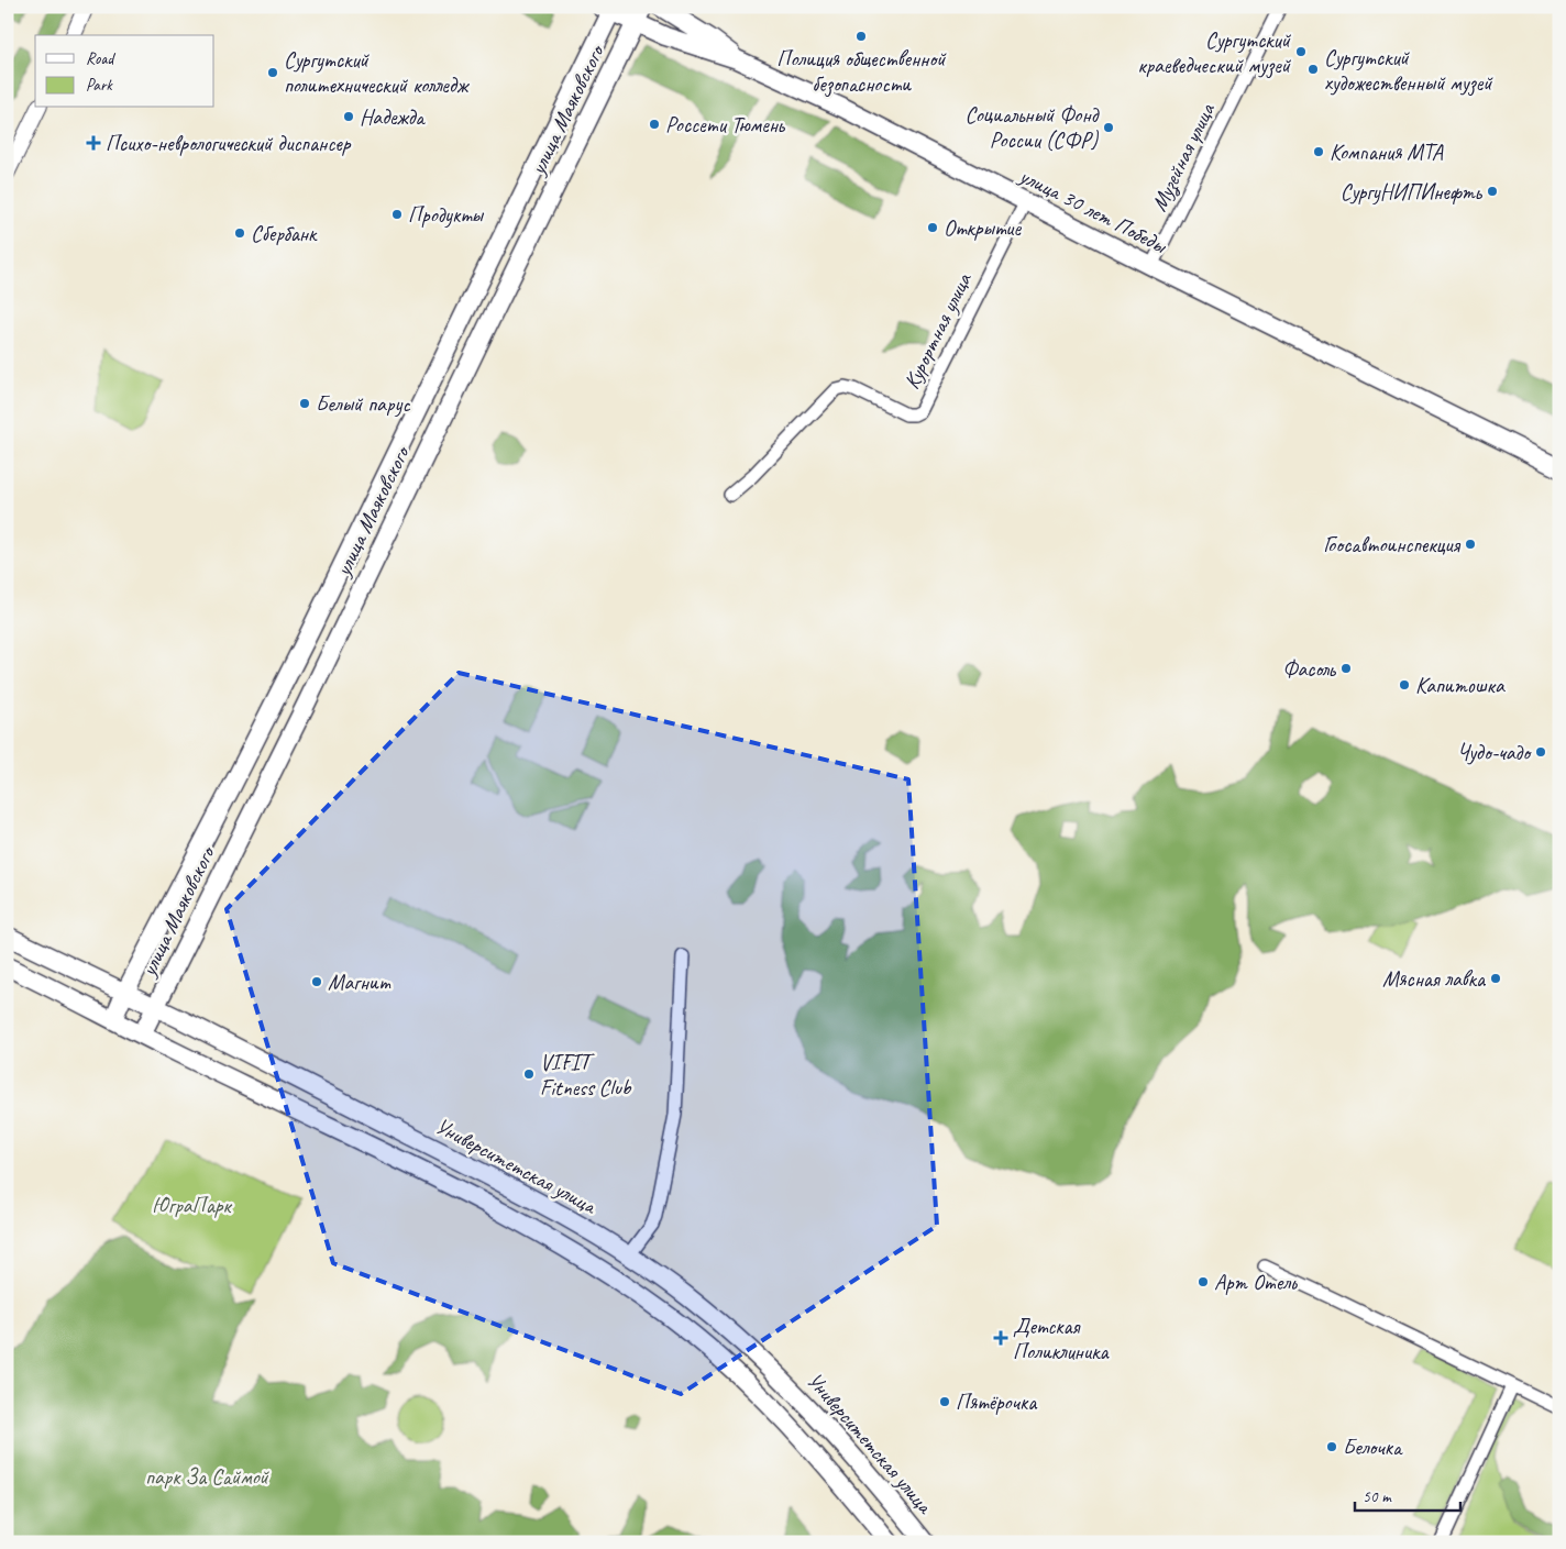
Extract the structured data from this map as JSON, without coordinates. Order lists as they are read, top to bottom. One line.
{"streets":{"main road":["улица Маяковского","улица 30 лет Победы","Университетская улица"],"street":["Музейная улица","Курортная улица"]},"crossings":[["улица Маяковского","улица 30 лет Победы"],["улица Маяковского","Университетская улица"],["Музейная улица","улица 30 лет Победы"],["улица 30 лет Победы","Курортная улица"]],"parks":["ЮграПарк","парк За Саймой"],"places":{"other":["Полиция общественной безопасности","Сургутский краеведческий музей","Сургутский художественный музей","Сургутский политехнический колледж","Надежда","Россети Тюмень","Социальный Фонд России (СФР)","Компания MTA","СургуНИПИнефть","Продукты","Открытие","Сбербанк","Белый парус","Гоосавтоинспекция","Фасоль","Капитошка","Чудо-чадо","Мясная лавка","Магнит","VIFIT Fitness Club","Арт Отель","Пятёрочка","Белочка"],"health":["Психо-неврологический диспансер","Детская Поликлиника"]},"legend":["Road","Park"],"scale_bar":"50 m"}
